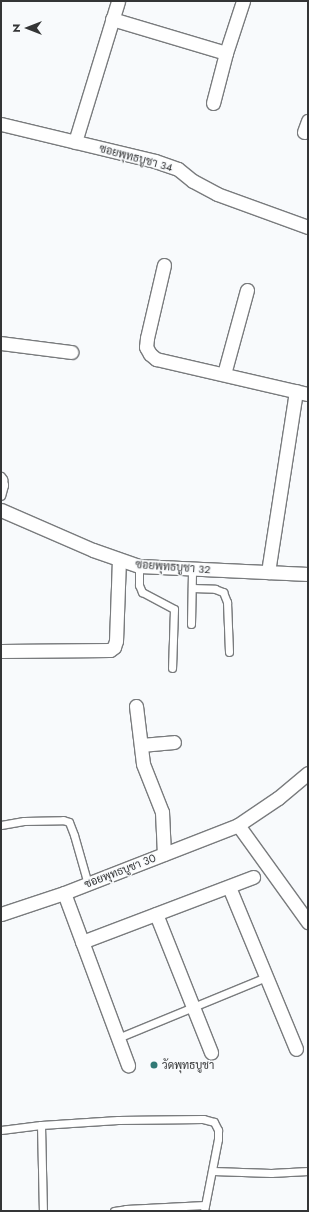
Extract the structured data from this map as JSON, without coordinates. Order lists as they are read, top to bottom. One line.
{"streets":{"street":["ซอยพุทธบูชา 34","ซอยพุทธบูชา 32","ซอยพุทธบูชา 30"]},"places":["วัดพุทธบูชา"],"north":"left"}
